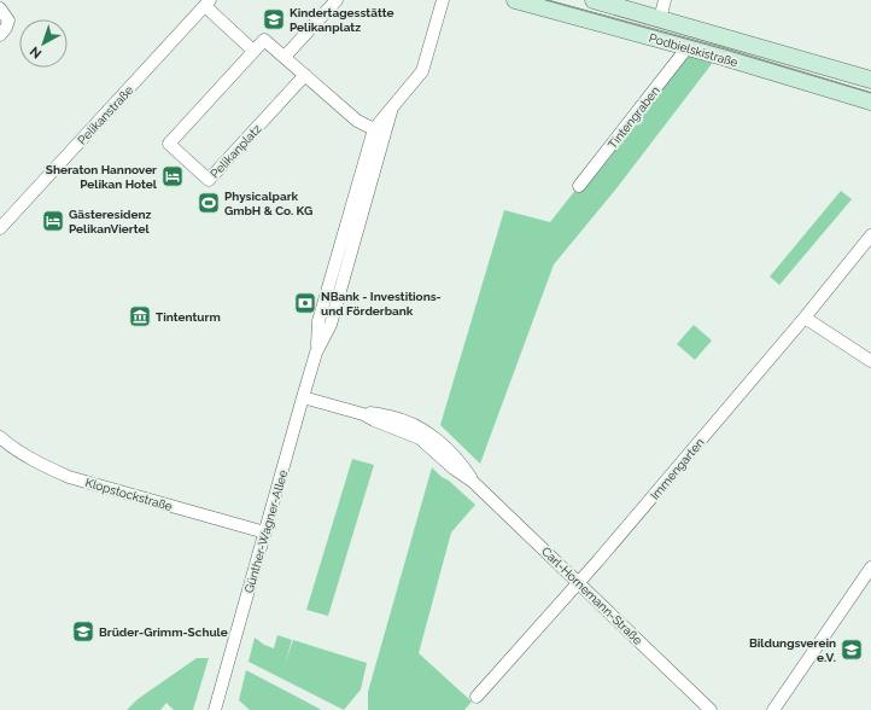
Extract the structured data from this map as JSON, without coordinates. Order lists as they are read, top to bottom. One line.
{"streets":{"main road":["Podbielskistraße"],"street":["Pelikanstraße","Tintengraben","Pelikanplatz","Immengarten","Klopstockstraße","Günther-Wagner-Allee","Carl-Hornemann-Straße"]},"crossings":[["Podbielskistraße","Tintengraben"],["Immengarten","Carl-Hornemann-Straße"],["Klopstockstraße","Günther-Wagner-Allee"],["Günther-Wagner-Allee","Carl-Hornemann-Straße"]],"places":{"school or university":["Kindertagesstätte Pelikanplatz","Brüder-Grimm-Schule","Bildungsverein e.V."],"hotel":["Sheraton Hannover Pelikan Hotel","Gästeresidenz PelikanViertel"],"sports":["Physicalpark GmbH & Co. KG"],"bank":["NBank - Investitions- und Förderbank"],"museum":["Tintenturm"]},"north":"bottom left"}
